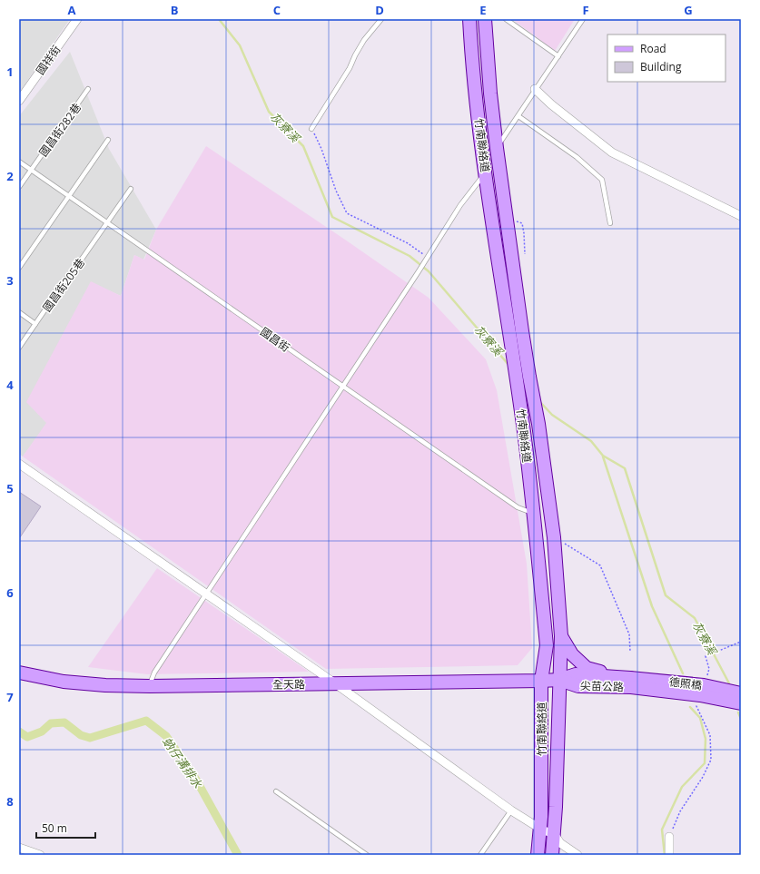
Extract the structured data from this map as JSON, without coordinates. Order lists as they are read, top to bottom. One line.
{"streets":{"main road":["竹南聯絡道","德照橋","全天路","尖苗公路"],"street":["國祥街"],"lane":["國昌街282巷","國昌街205巷","國昌街"]},"crossings":[["國昌街282巷","國昌街"],["竹南聯絡道","國昌街"],["竹南聯絡道","全天路"],["竹南聯絡道","尖苗公路"],["國昌街205巷","國昌街"],["德照橋","尖苗公路"],["全天路","尖苗公路"]],"water":["灰寮溪","蚋仔溝排水"],"legend":["Road","Building"],"scale_bar":"50 m","grid":{"columns":["A","B","C","D","E","F","G"],"rows":["1","2","3","4","5","6","7","8"]}}
